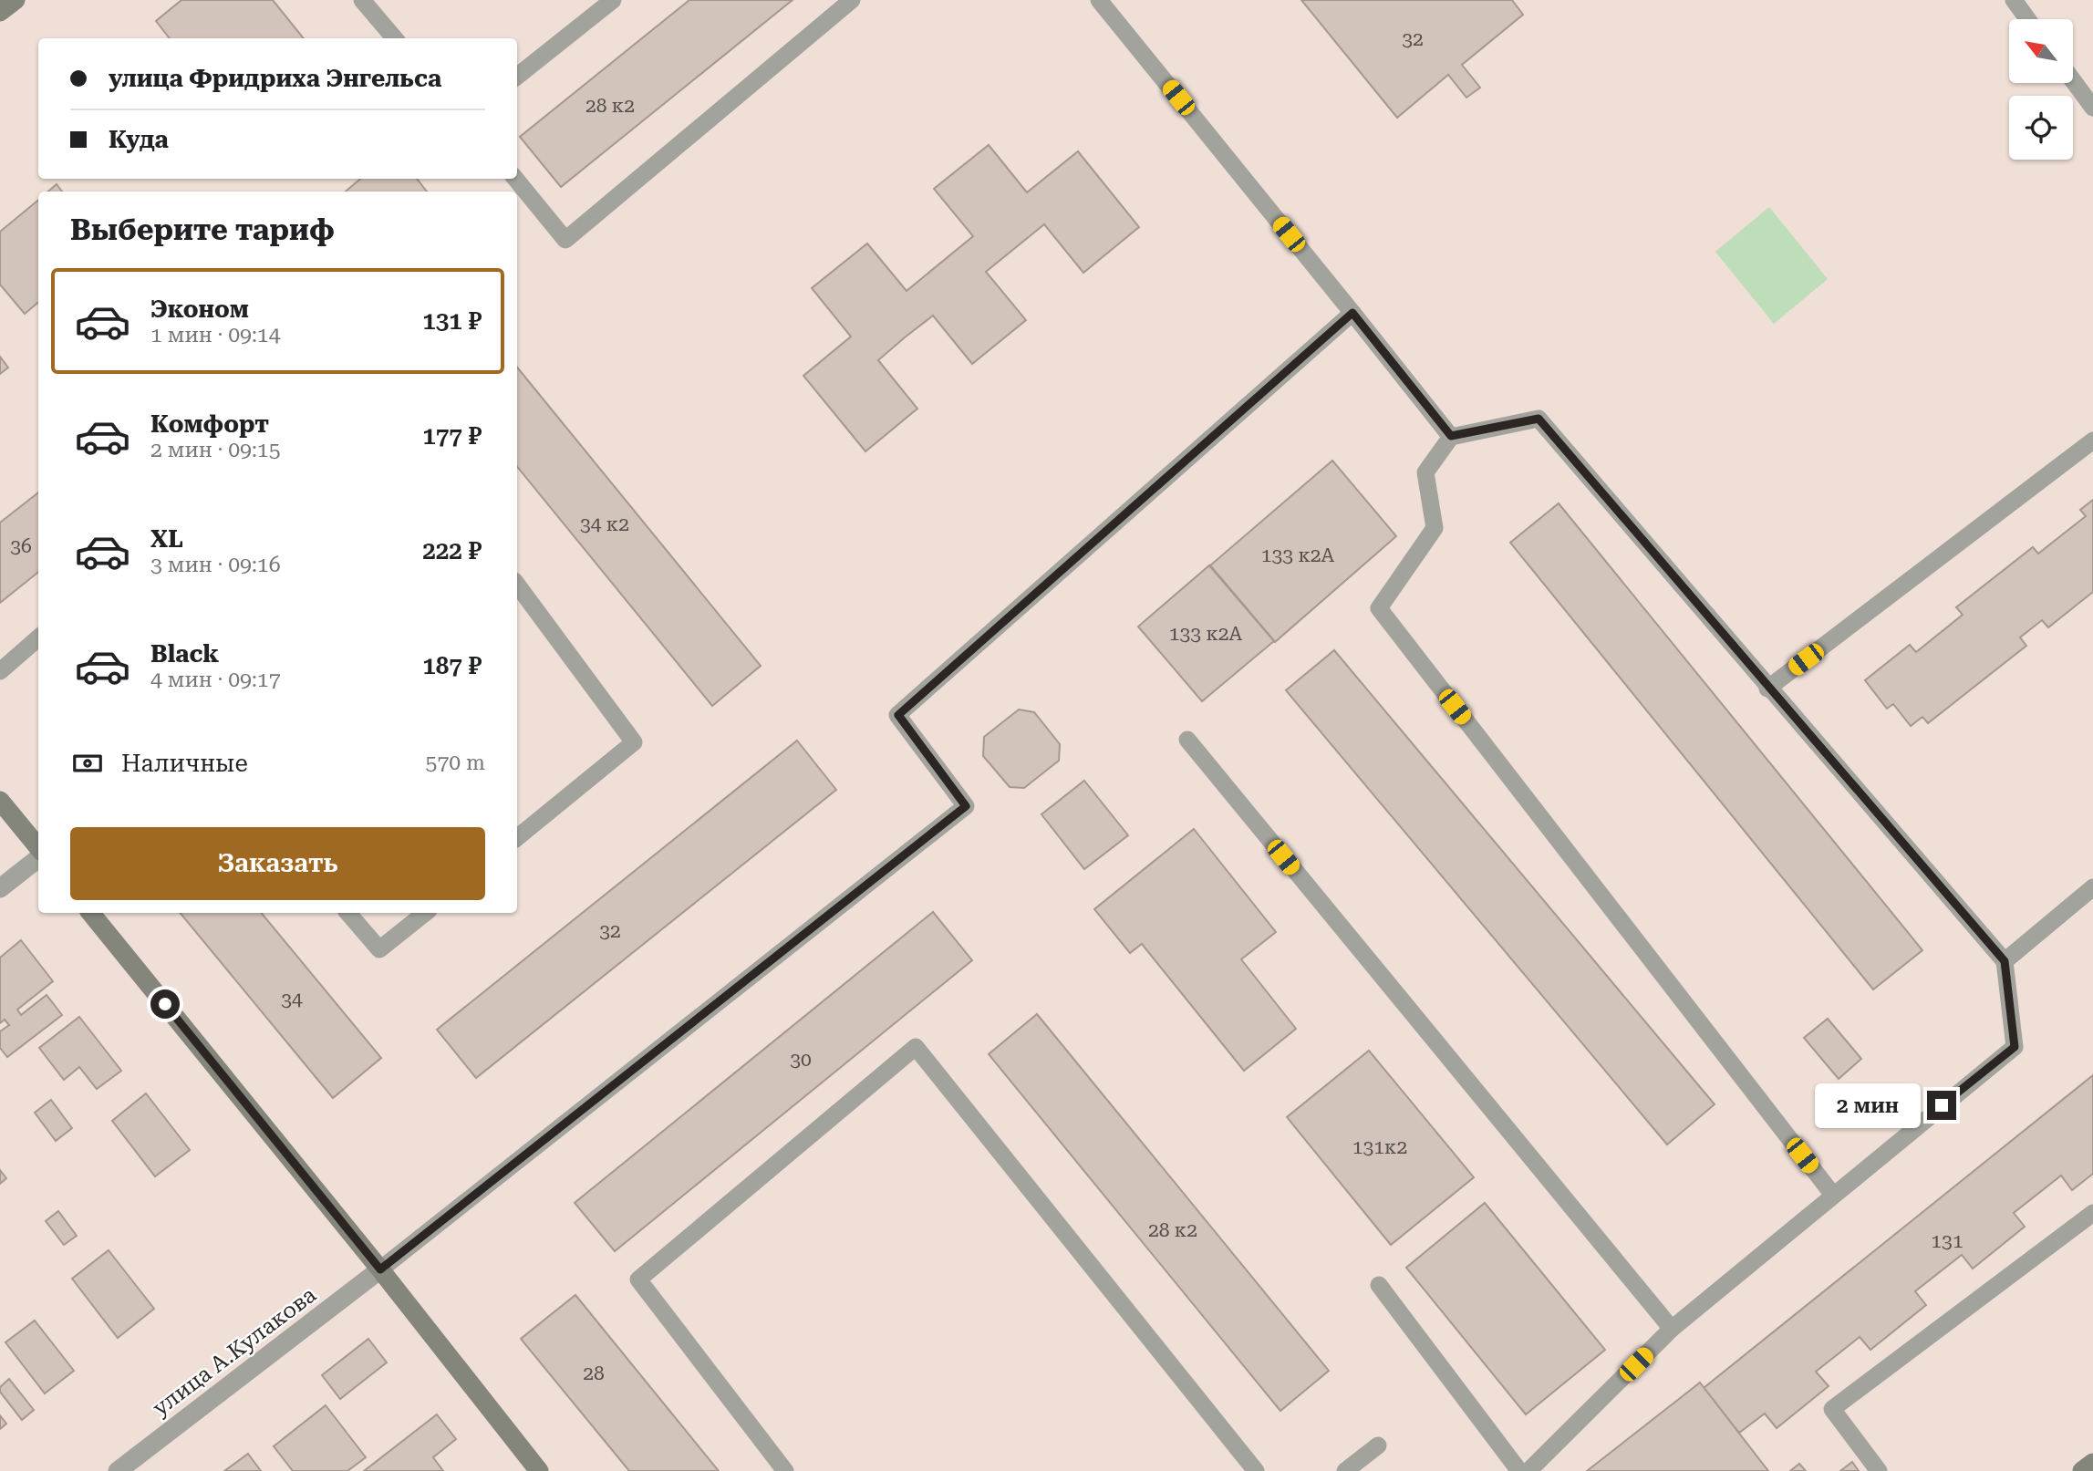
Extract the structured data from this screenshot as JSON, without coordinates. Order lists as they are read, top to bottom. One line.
{"streets":{"street":["улица А.Кулакова"]},"house_numbers":["32","28 к2","34 к2","36","133 к2А","133 к2А","32","34","30","131к2","28 к2","131","28"],"north":"top left","page":{"banner":["улица Фридриха Энгельса","Куда"],"heading":"Выберите тариф","list":[{"name":"Эконом","note":"1 мин · 09:14","value":"131 ₽"},{"name":"Комфорт","note":"2 мин · 09:15","value":"177 ₽"},{"name":"XL","note":"3 мин · 09:16","value":"222 ₽"},{"name":"Black","note":"4 мин · 09:17","value":"187 ₽"}],"pay":["Наличные","570 m"],"buttons":"Заказать","bubble":"2 мин"}}
